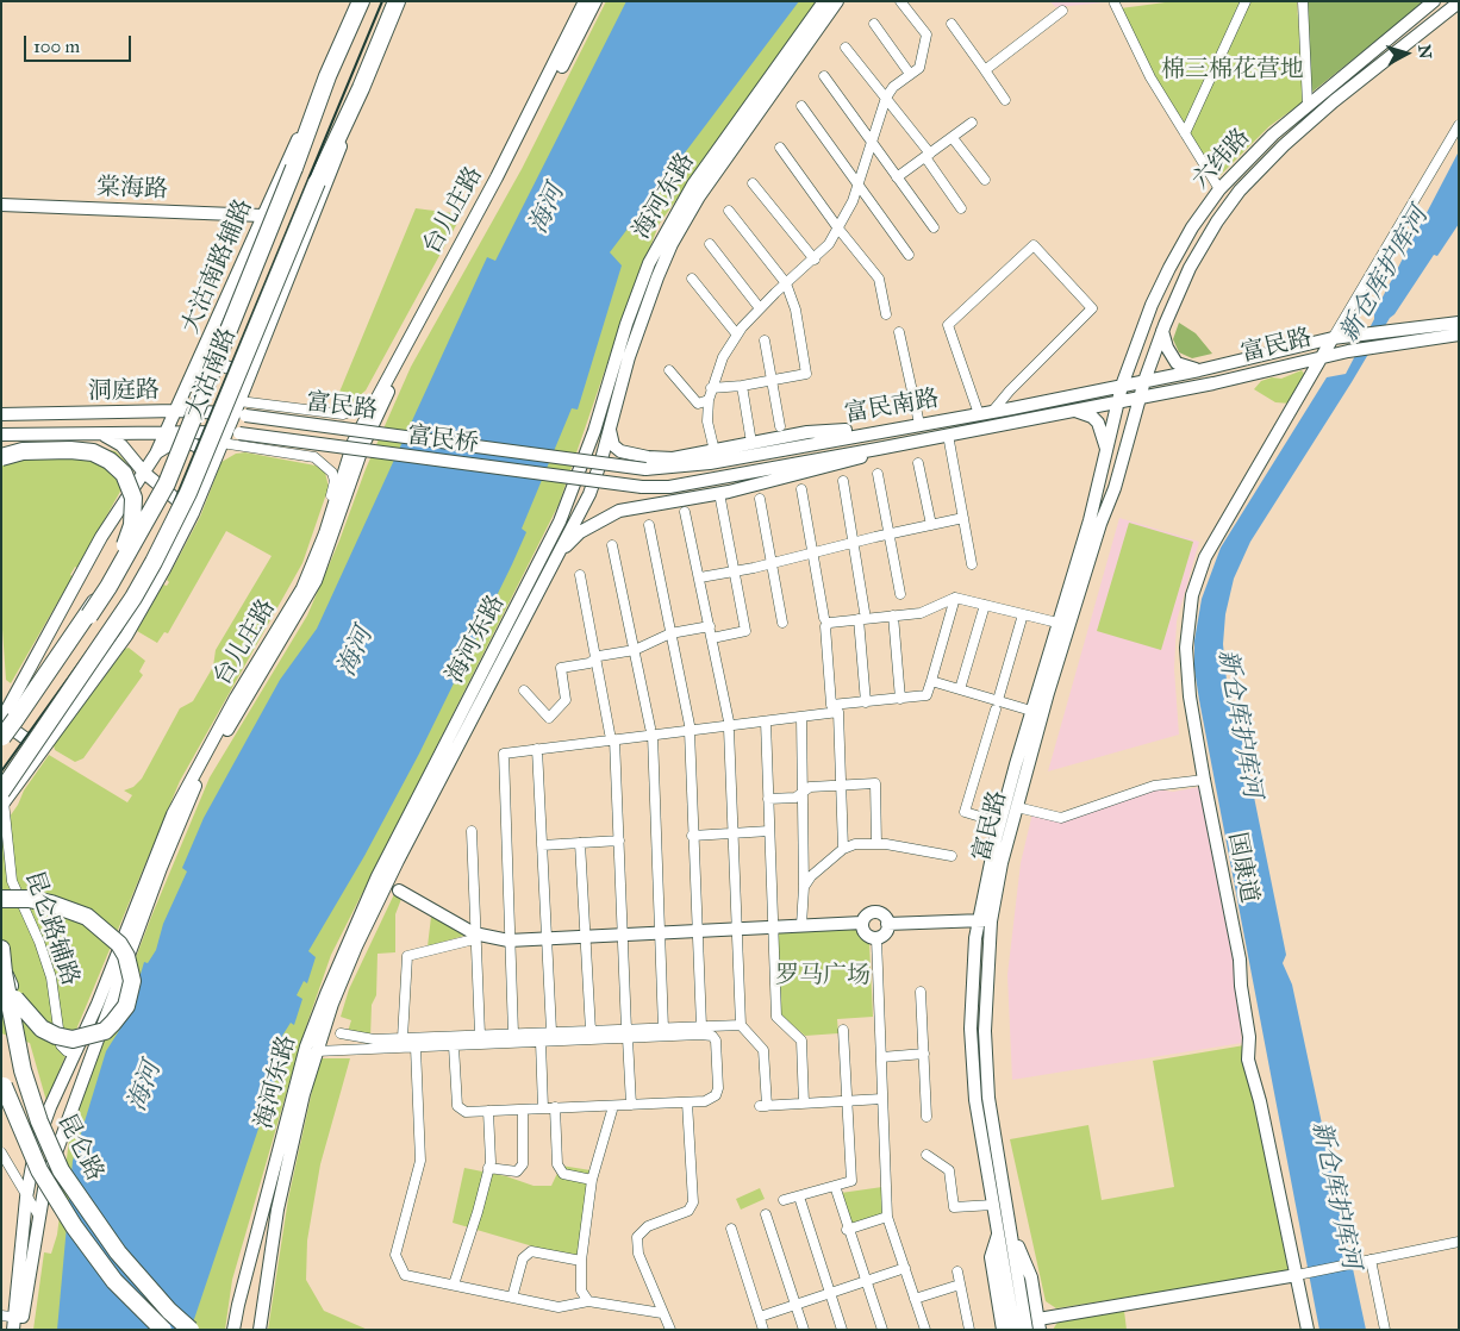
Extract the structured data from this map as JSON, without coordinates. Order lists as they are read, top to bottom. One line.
{"streets":{"highway":["大沽南路","昆仑路"],"main road":["六纬路","棠海路","海河东路","台儿庄路","大沽南路辅路","富民路","洞庭路","富民南路","富民桥","国康道"],"street":["昆仑路辅路"]},"crossings":[["六纬路","富民路"],["六纬路","富民南路"],["棠海路","大沽南路辅路"],["台儿庄路","昆仑路辅路"],["大沽南路辅路","大沽南路"],["大沽南路辅路","洞庭路"],["富民路","洞庭路"],["富民路","富民南路"],["富民路","国康道"],["大沽南路","昆仑路辅路"],["洞庭路","富民桥"],["富民南路","富民桥"]],"water":["海河","新仓库护库河"],"parks":["棉三棉花营地","罗马广场"],"scale_bar":"100 m","north":"right"}
